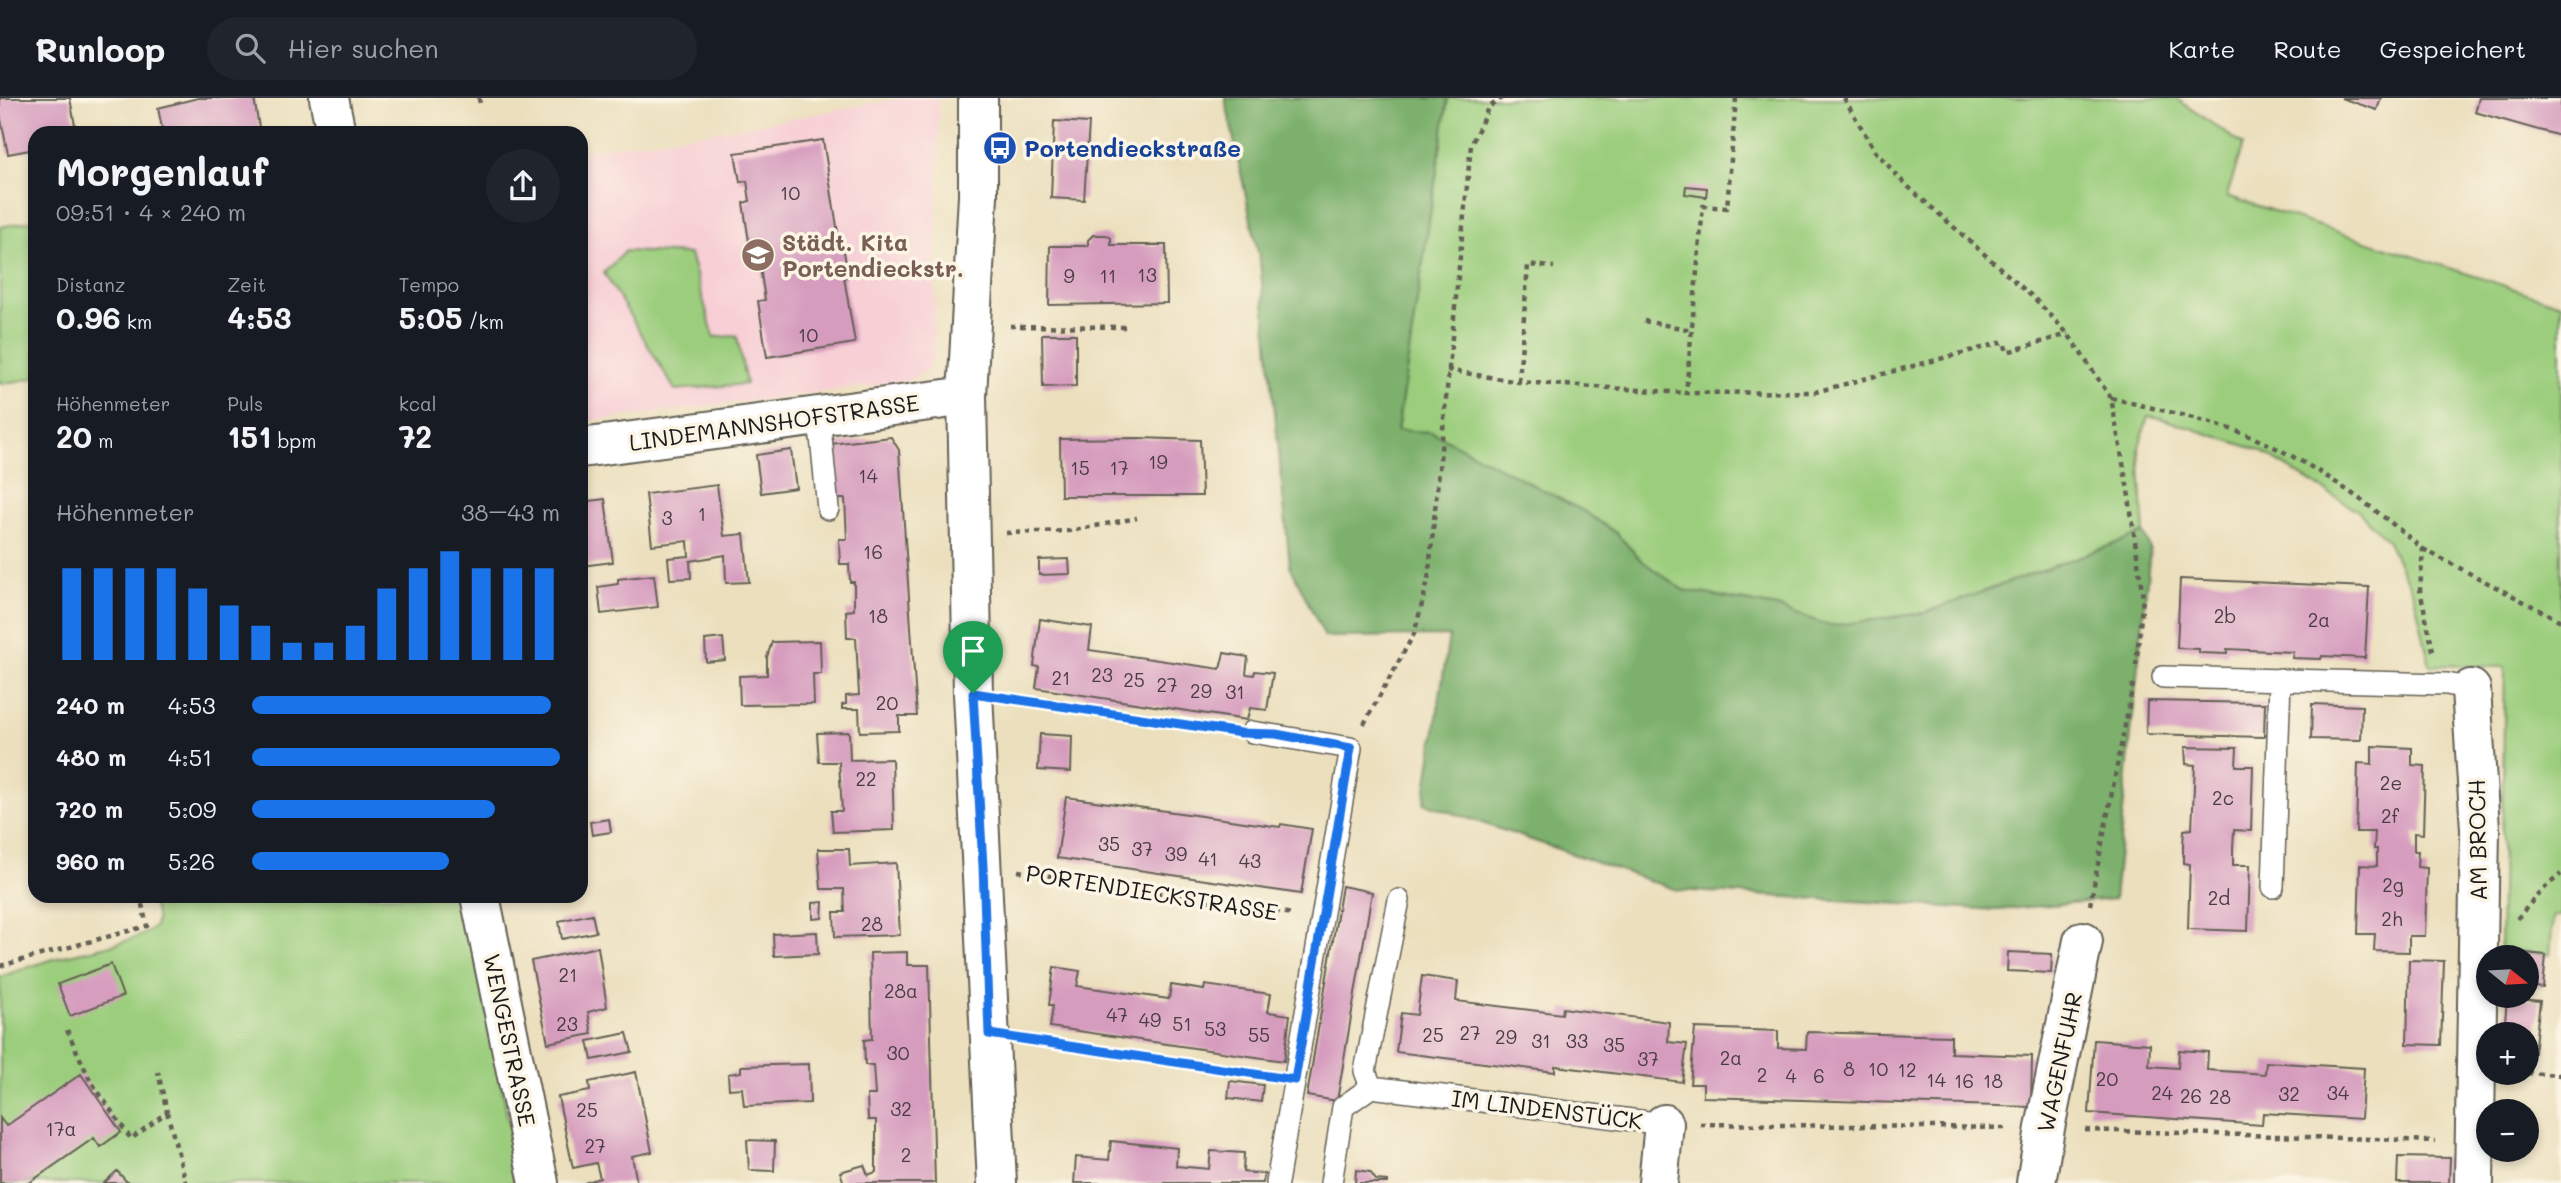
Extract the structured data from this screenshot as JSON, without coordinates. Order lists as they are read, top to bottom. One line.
{"streets":{"street":["LINDEMANNSHOFSTRASSE","AM BROCH","WENGESTRASSE","WAGENFUHR","IM LINDENSTÜCK"],"path":["PORTENDIECKSTRASSE"]},"places":{"bus stop":["Portendieckstraße"],"school or university":["Städt. Kita Portendieckstr."]},"house_numbers":["10","13","9","11","10","19","15","17","14","1","3","16","18","2b","2a","23","21","25","27","29","31","20","22","2e","2c","2f","35","37","39","41","43","2g","2d","2h","28","21","28a","47","49","23","51","53","27","55","25","29","31","33","35","30","2a","37","8","10","12","2","4","6","20","14","16","18","24","34","32","26","28","32","25","17a","27","2"],"north":"right","page":{"header":"Runloop","search":"Hier suchen","nav":["Karte","Route","Gespeichert"],"heading":["Morgenlauf","09:51 · 4 × 240 m"],"stats":[["Distanz","0.96 km"],["Zeit","4:53"],["Tempo","5:05 /km"],["Höhenmeter","20 m"],["Puls","151 bpm"],["kcal","72"]],"chart":["Höhenmeter","38–43 m"],"list":[{"name":"240 m","note":"4:53"},{"name":"480 m","note":"4:51"},{"name":"720 m","note":"5:09"},{"name":"960 m","note":"5:26"}],"map_buttons":["+","−"]}}
